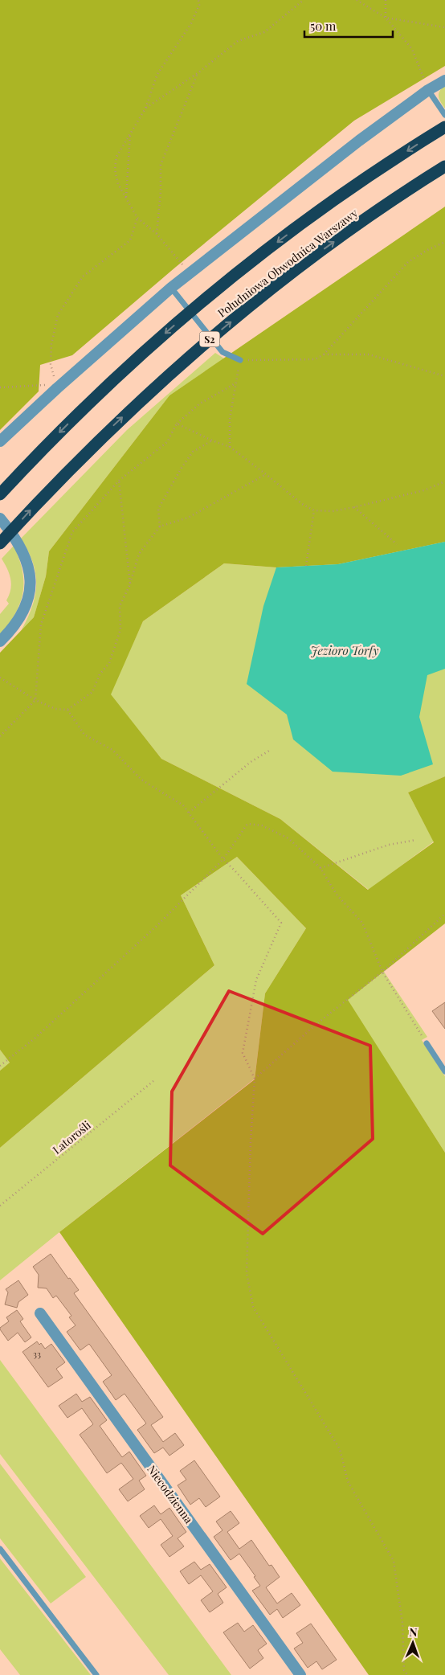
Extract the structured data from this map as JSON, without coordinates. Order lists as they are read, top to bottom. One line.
{"streets":{"highway":["Południowa Obwodnica Warszawy","S2"],"street":["Niecodzienna"],"path":["Latorośli"]},"water":["Jezioro Torfy"],"house_numbers":["33"],"scale_bar":"50 m","north":"top"}
